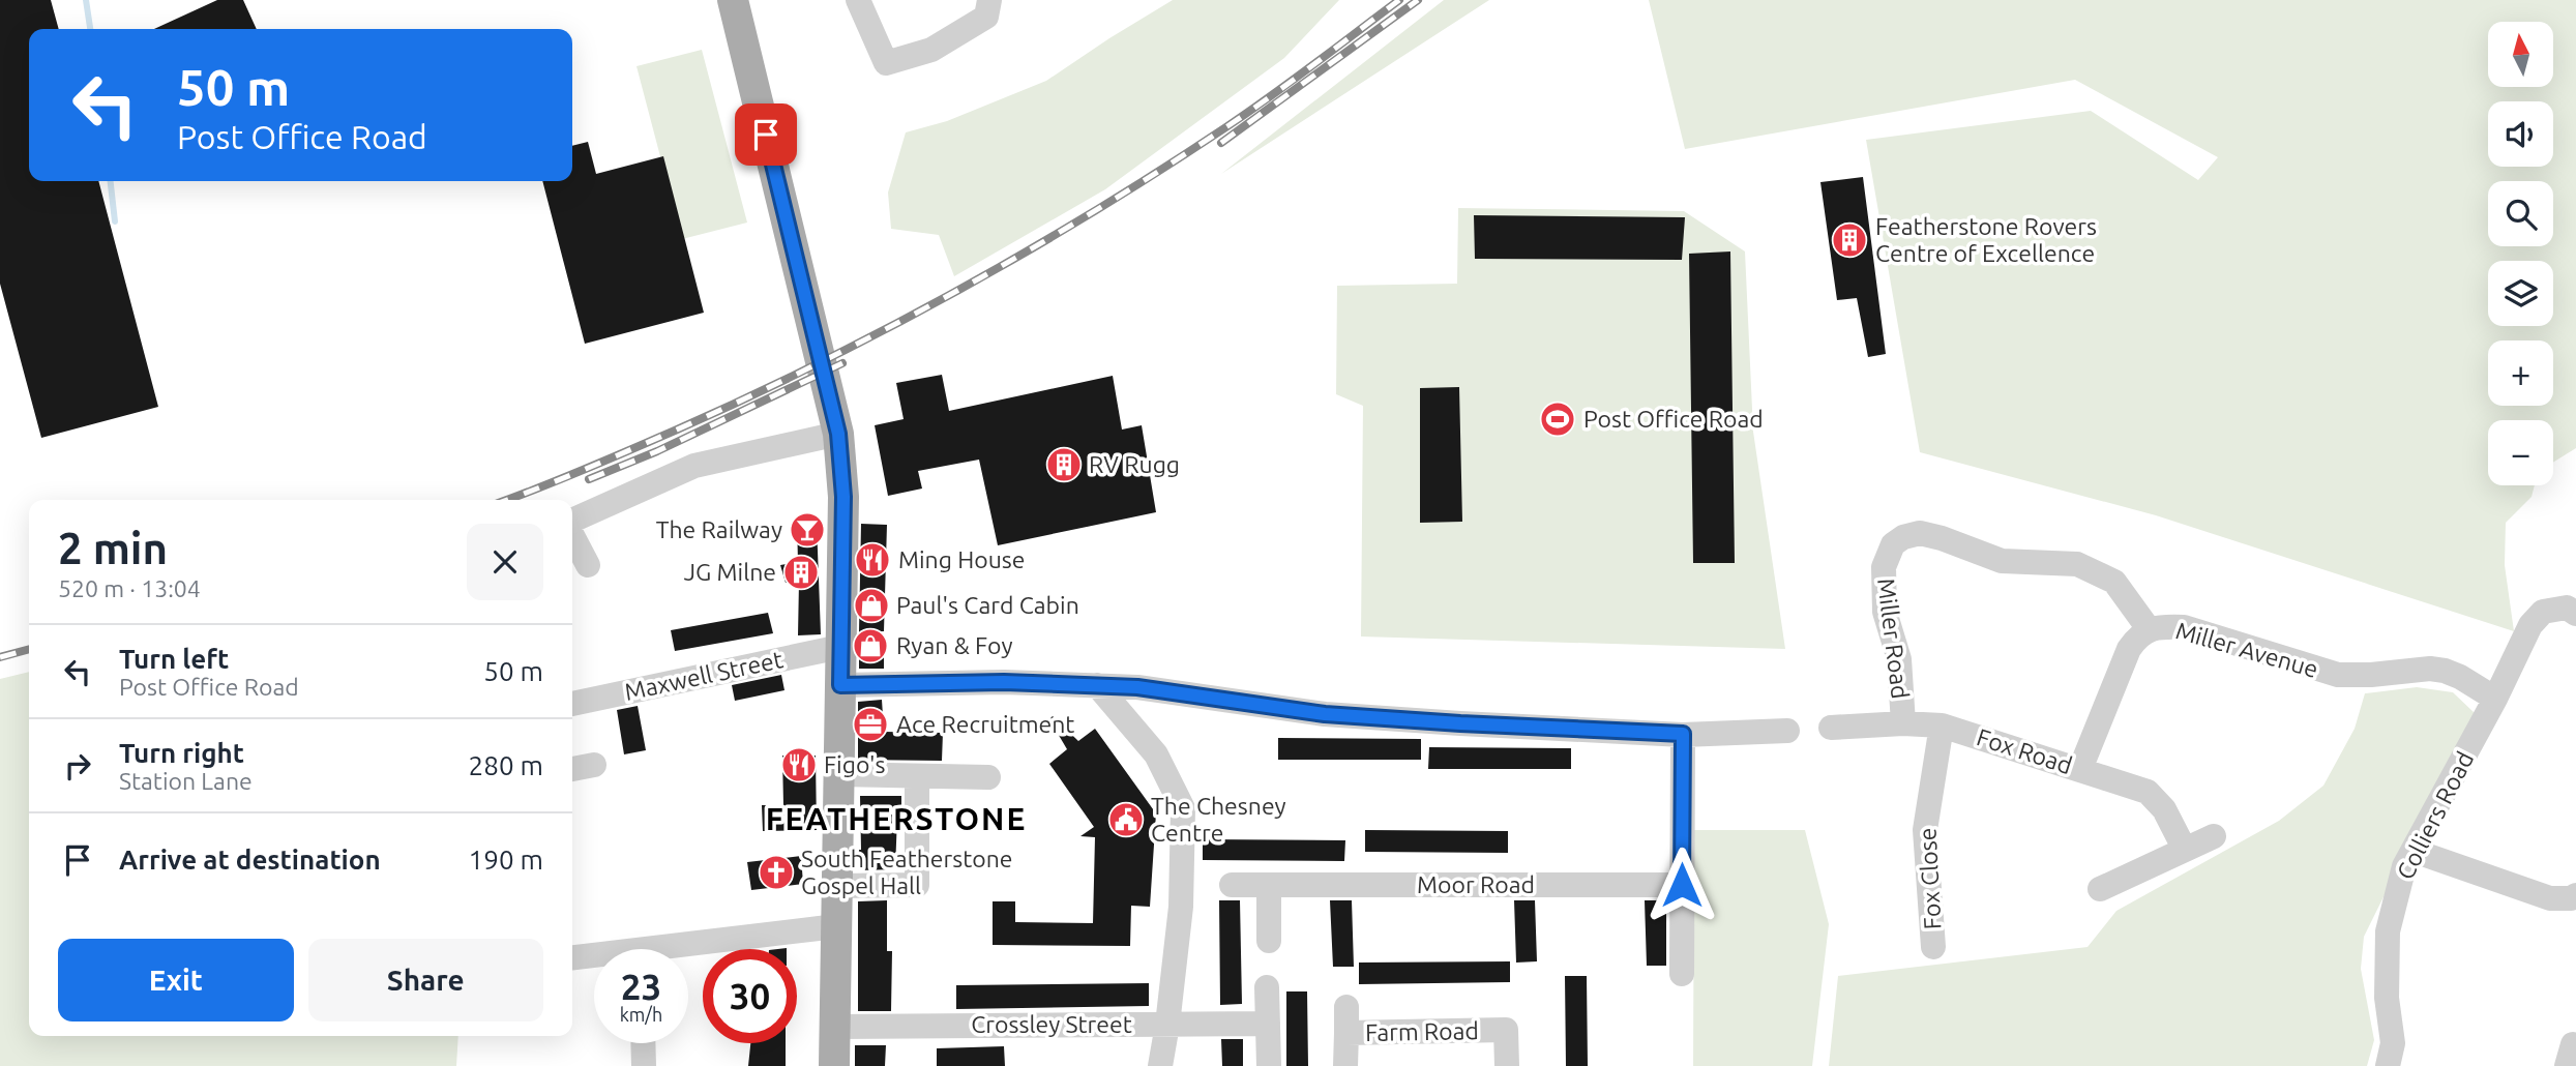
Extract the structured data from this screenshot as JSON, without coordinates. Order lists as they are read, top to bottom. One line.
{"streets":{"street":["Miller Road","Miller Avenue","Maxwell Street","Fox Road","Colliers Road","Fox Close","Moor Road","Crossley Street","Farm Road"]},"crossings":[["Miller Road","Miller Avenue"],["Miller Road","Fox Road"],["Miller Avenue","Fox Road"],["Miller Avenue","Colliers Road"],["Fox Road","Fox Close"]],"districts":["FEATHERSTONE"],"places":{"building":["Featherstone Rovers Centre of Excellence","RV Rugg","JG Milne"],"sports":["Post Office Road"],"bar":["The Railway"],"restaurant":["Ming House","Figo's"],"shop":["Paul's Card Cabin","Ryan & Foy"],"office":["Ace Recruitment"],"public building":["The Chesney Centre"],"church":["South Featherstone Gospel Hall"]},"north":"top","page":{"map_buttons":["+","−"],"turn":["50 m","Post Office Road"],"heading":["2 min","520 m · 13:04"],"list":[{"name":"Turn left","note":"Post Office Road","value":"50 m"},{"name":"Turn right","note":"Station Lane","value":"280 m"},{"name":"Arrive at destination","value":"190 m"}],"buttons":["Exit","Share"],"speed":"23 km/h","limit":"30"}}
